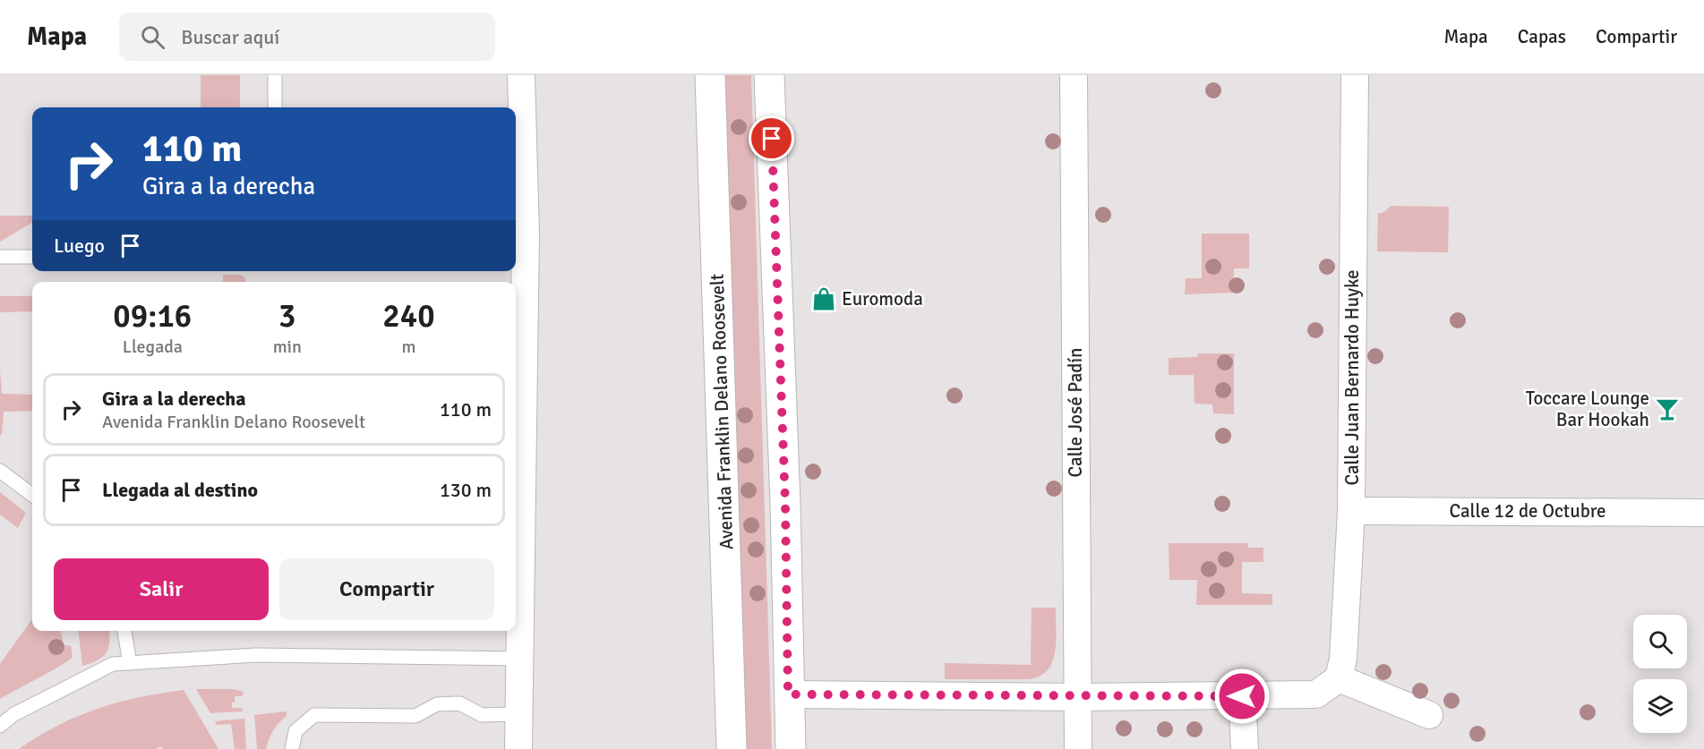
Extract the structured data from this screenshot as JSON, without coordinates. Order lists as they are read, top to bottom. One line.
{"streets":{"main road":["Avenida Franklin Delano Roosevelt"],"street":["Calle Juan Bernardo Huyke","Calle José Padín","Calle 12 de Octubre"]},"crossings":[["Calle Juan Bernardo Huyke","Calle 12 de Octubre"]],"places":{"shop":["Euromoda"],"bar":["Toccare Lounge Bar Hookah"]},"page":{"header":"Mapa","search":"Buscar aquí","nav":["Mapa","Capas","Compartir"],"turn":["110 m","Gira a la derecha"],"then":"Luego","eta":["09:16","Llegada","3","min","240","m"],"list":[{"name":"Gira a la derecha","note":"Avenida Franklin Delano Roosevelt","value":"110 m"},{"name":"Llegada al destino","value":"130 m"}],"buttons":["Salir","Compartir"]}}
